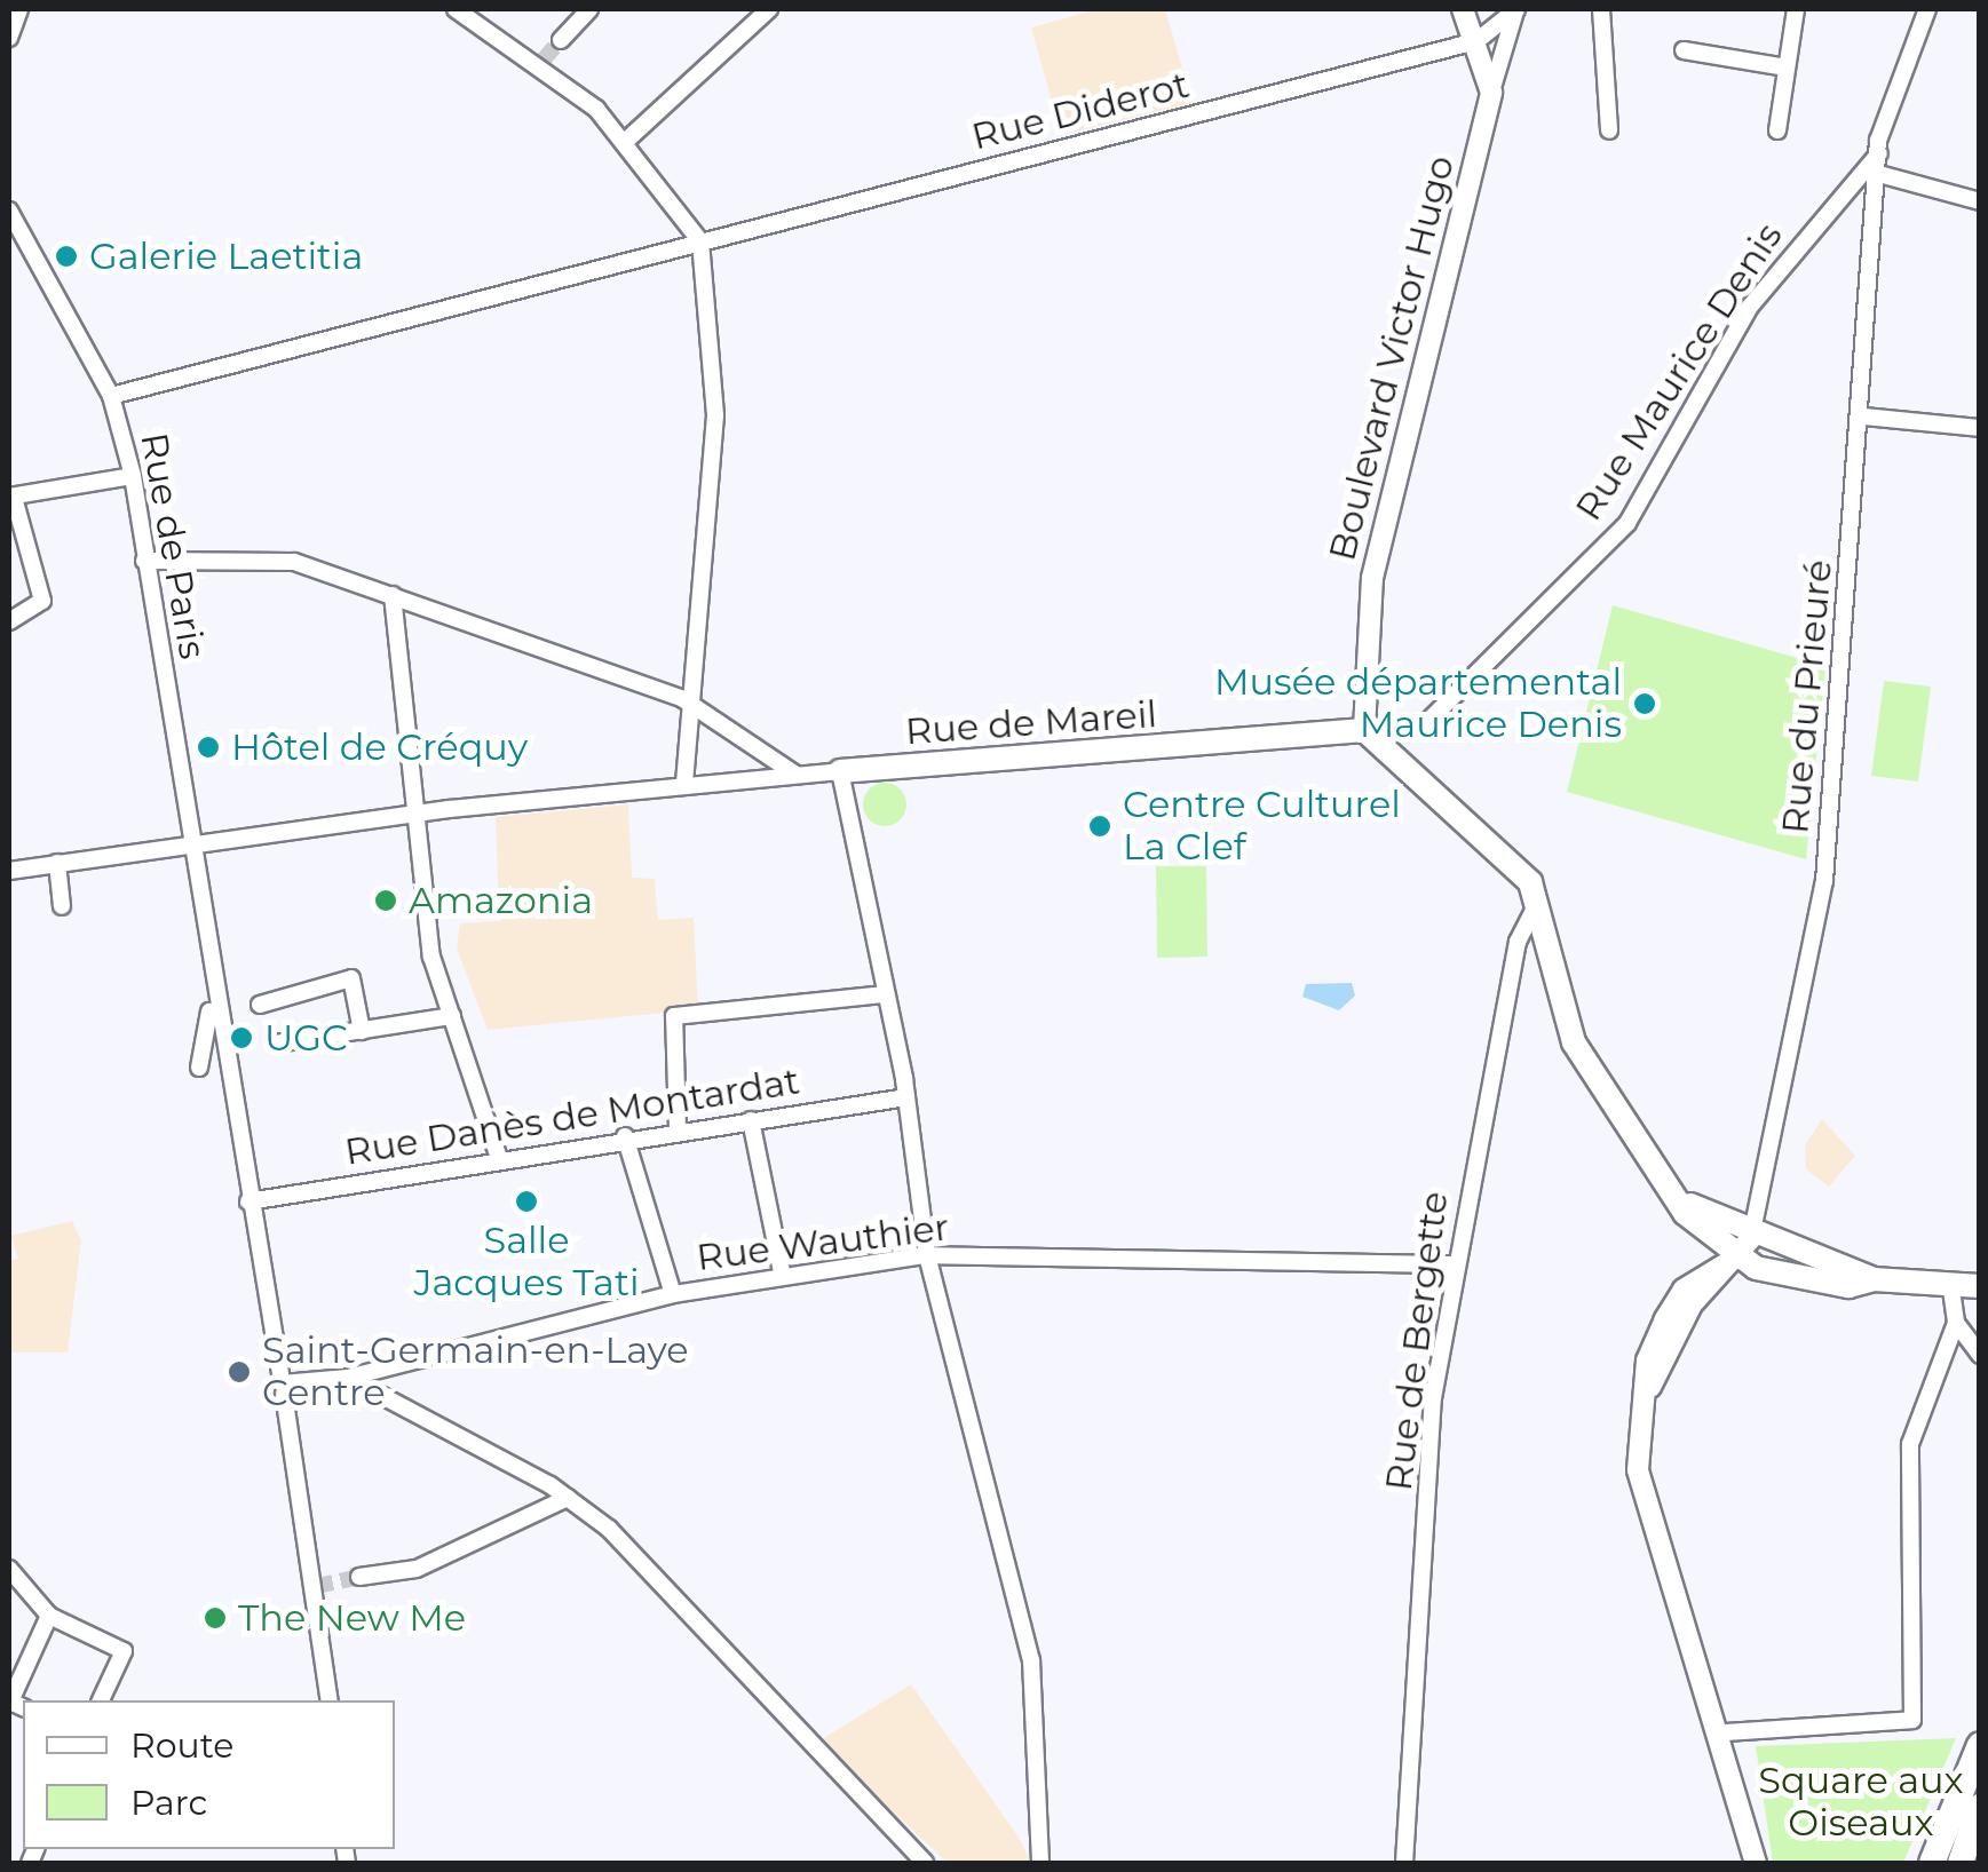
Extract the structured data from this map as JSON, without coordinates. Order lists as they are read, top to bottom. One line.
{"streets":{"main road":["Rue de Mareil"],"street":["Rue Diderot","Boulevard Victor Hugo","Rue Maurice Denis","Rue de Paris","Rue du Prieuré","Rue Danès de Montardat","Rue Wauthier","Rue de Bergette"]},"crossings":[["Rue Diderot","Boulevard Victor Hugo"],["Rue Diderot","Rue de Paris"],["Boulevard Victor Hugo","Rue Maurice Denis"],["Boulevard Victor Hugo","Rue de Mareil"],["Rue Maurice Denis","Rue du Prieuré"],["Rue Maurice Denis","Rue de Mareil"],["Rue Wauthier","Rue de Bergette"]],"parks":["Square aux Oiseaux"],"places":["Galerie Laetitia","Musée départemental Maurice Denis","Hôtel de Créquy","Centre Culturel La Clef","Amazonia","UGC","Salle Jacques Tati","Saint-Germain-en-Laye Centre","The New Me"],"legend":["Route","Parc"]}
